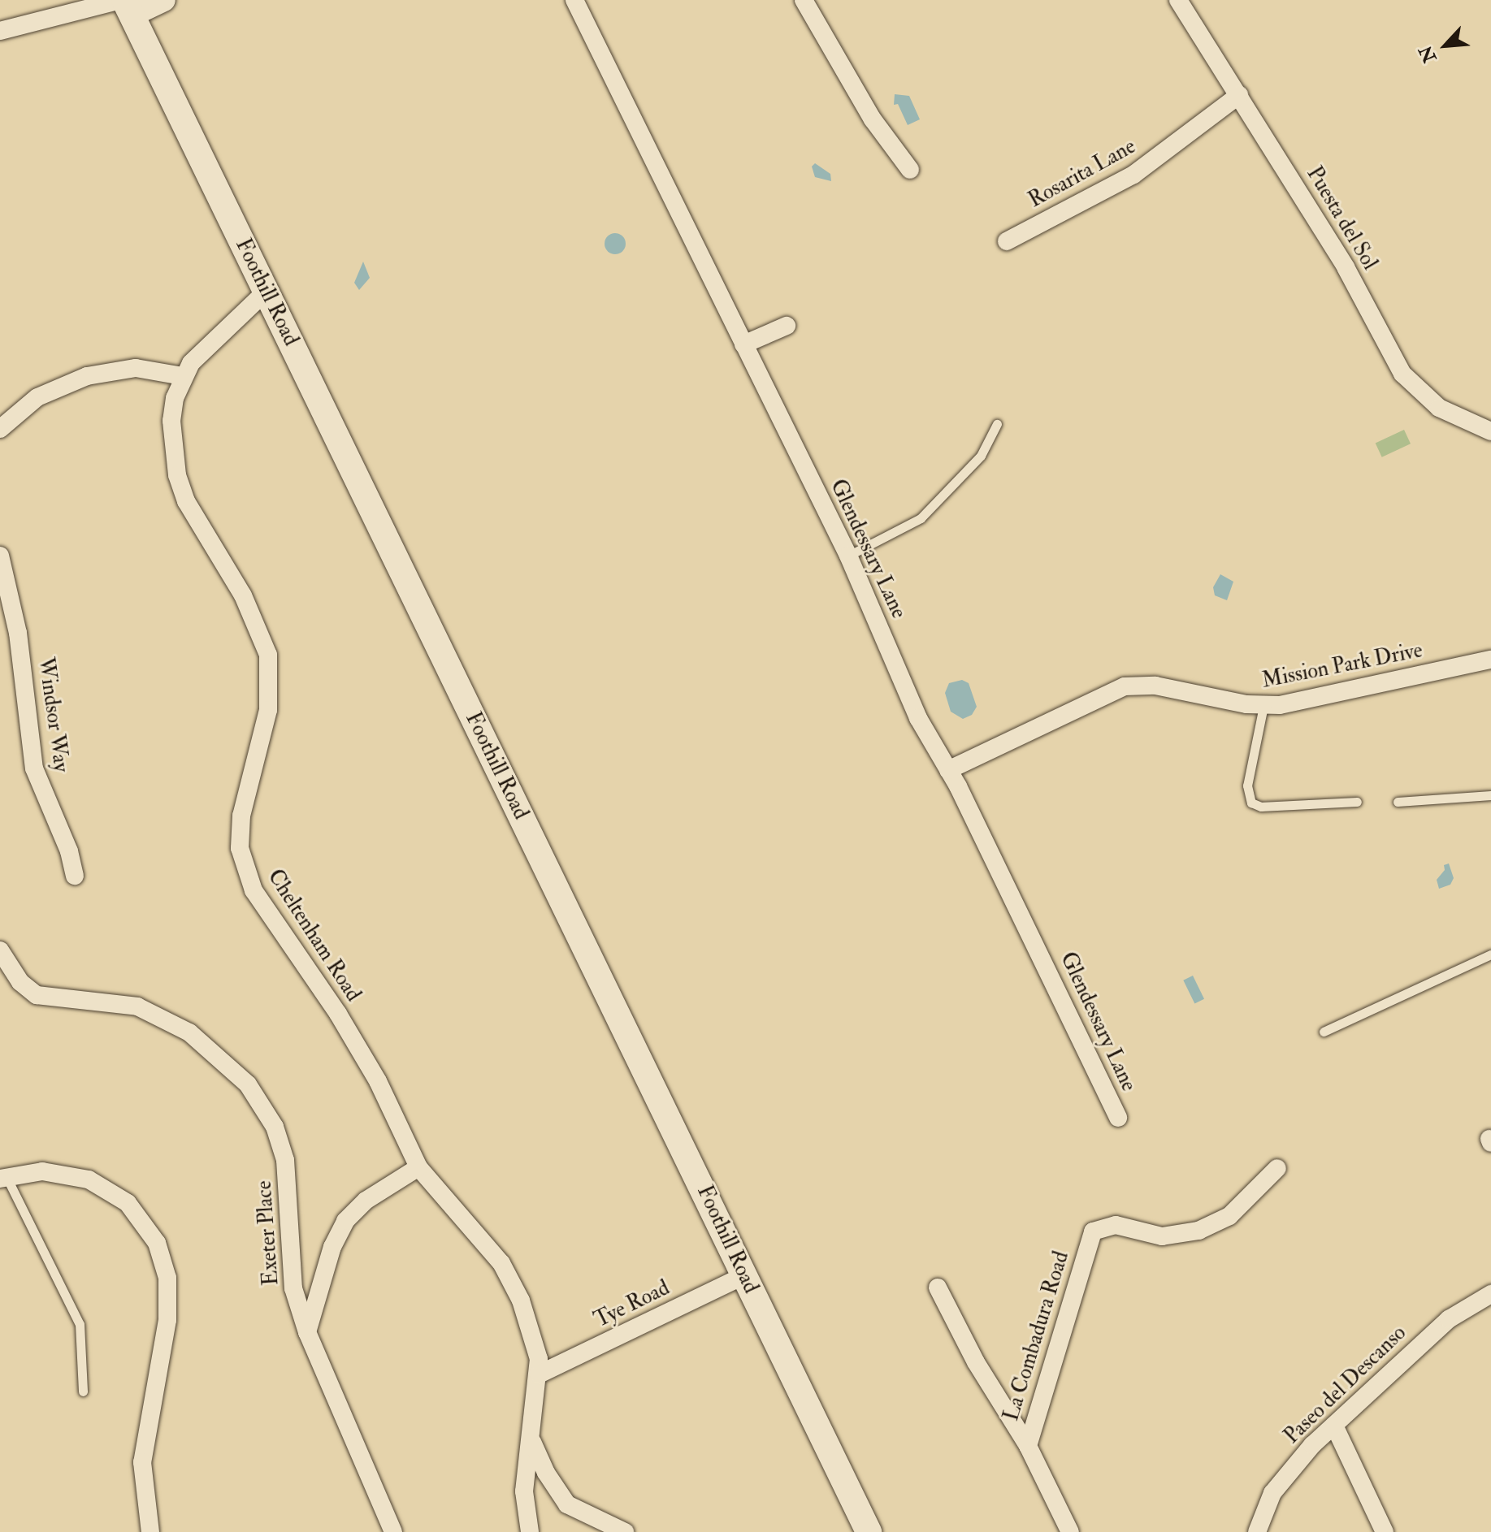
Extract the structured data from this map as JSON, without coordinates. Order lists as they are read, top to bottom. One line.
{"streets":{"main road":["Foothill Road"],"street":["Rosarita Lane","Puesta del Sol","Glendessary Lane","Mission Park Drive","Windsor Way","Cheltenham Road","Exeter Place","Tye Road","La Combadura Road","Paseo del Descanso"]},"crossings":[["Rosarita Lane","Puesta del Sol"],["Foothill Road","Cheltenham Road"],["Foothill Road","Tye Road"],["Glendessary Lane","Mission Park Drive"],["Cheltenham Road","Tye Road"]],"north":"bottom left"}
